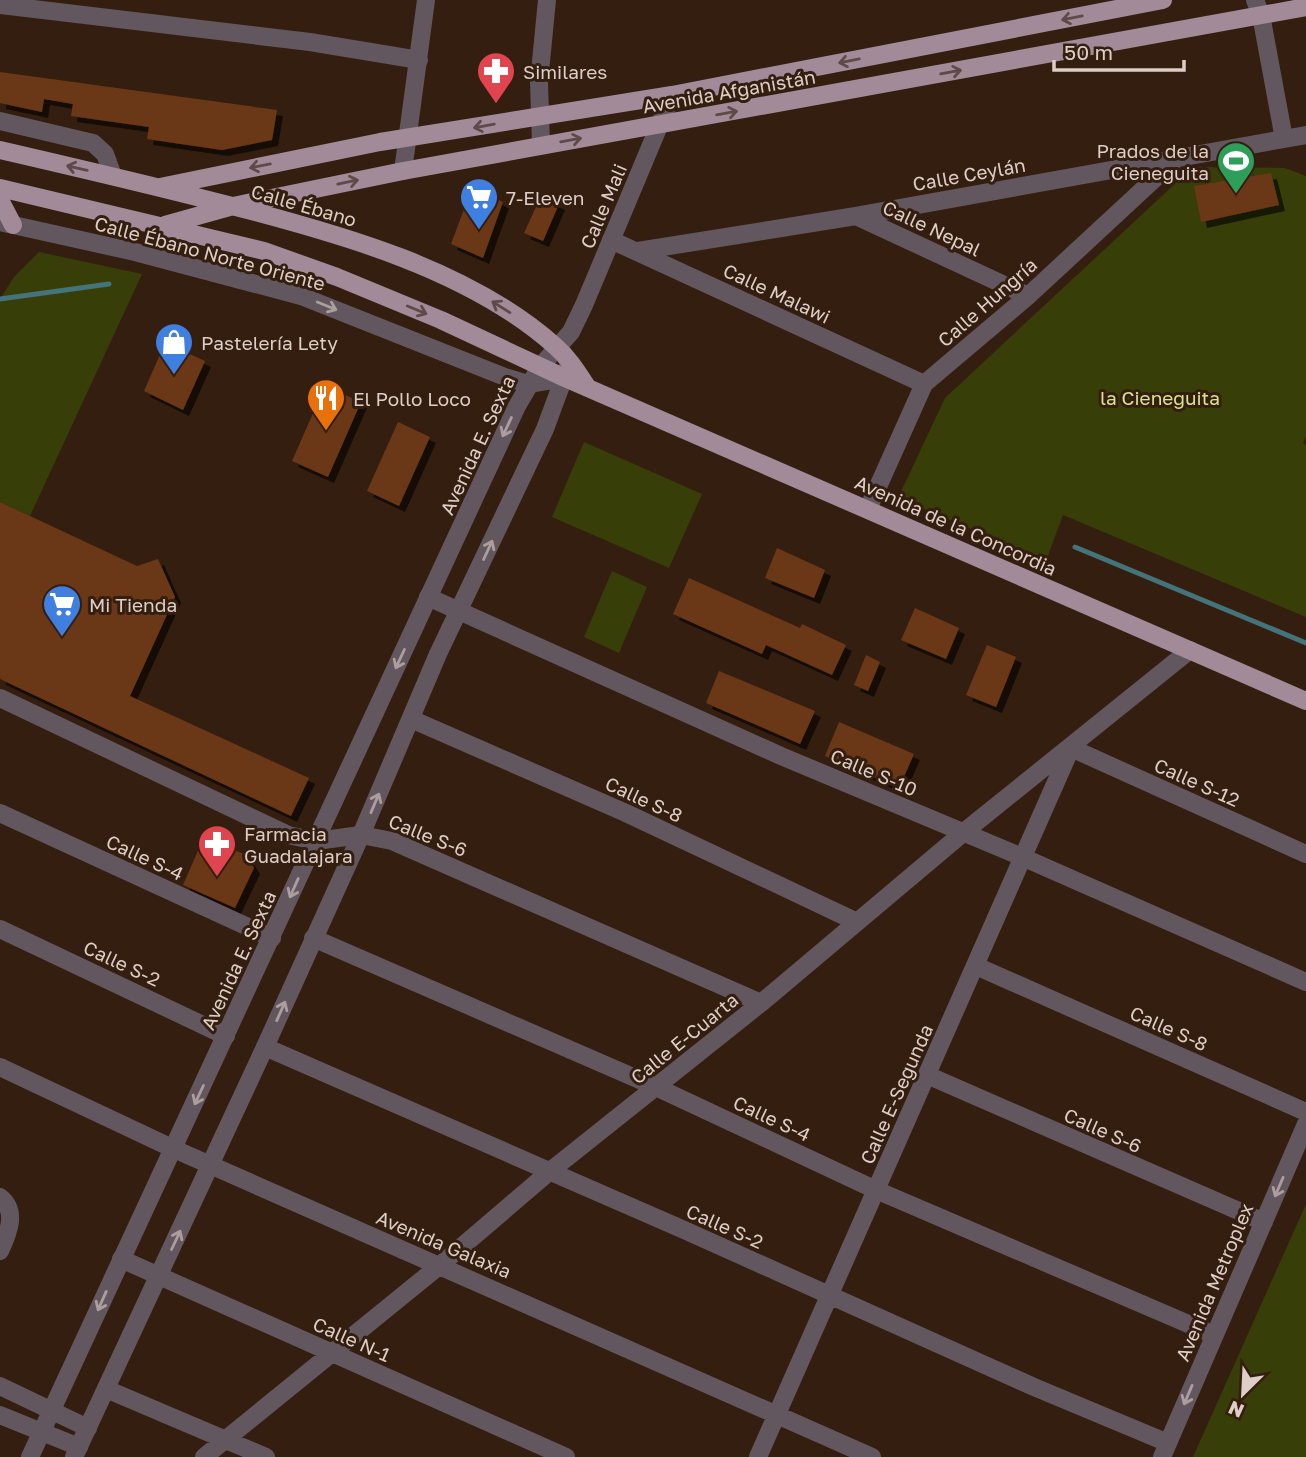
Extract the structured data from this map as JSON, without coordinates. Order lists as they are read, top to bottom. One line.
{"streets":{"main road":["Avenida Afganistán","Calle Ébano","Avenida de la Concordia"],"street":["Calle Ceylán","Calle Mali","Calle Nepal","Calle Ébano Norte Oriente","Calle Malawi","Calle Hungría","Avenida E. Sexta","Calle S-10","Calle S-12","Calle S-8","Calle S-6","Calle S-4","Calle S-2","Calle E-Cuarta","Calle E-Segunda","Avenida Galaxia","Avenida Metroplex","Calle N-1"]},"crossings":[["Avenida Afganistán","Calle Ébano"],["Avenida Afganistán","Calle Mali"],["Calle Ceylán","Calle Nepal"],["Calle Ceylán","Calle Malawi"],["Calle Ceylán","Calle Hungría"],["Calle Ébano","Calle Mali"],["Calle Ébano","Calle Ébano Norte Oriente"],["Calle Ébano","Avenida de la Concordia"],["Calle Mali","Calle Ébano Norte Oriente"],["Calle Mali","Calle Malawi"],["Calle Mali","Avenida E. Sexta"],["Calle Mali","Avenida de la Concordia"],["Calle Nepal","Calle Hungría"],["Calle Ébano Norte Oriente","Avenida E. Sexta"],["Calle Ébano Norte Oriente","Avenida de la Concordia"],["Calle Malawi","Calle Hungría"],["Calle Hungría","Avenida de la Concordia"],["Avenida E. Sexta","Calle S-10"],["Avenida E. Sexta","Calle S-6"],["Avenida E. Sexta","Calle S-4"],["Avenida E. Sexta","Calle S-2"],["Avenida E. Sexta","Avenida Galaxia"],["Avenida E. Sexta","Calle N-1"],["Avenida de la Concordia","Calle E-Cuarta"],["Calle S-10","Calle E-Cuarta"],["Calle S-10","Calle E-Segunda"],["Calle S-12","Calle E-Cuarta"],["Calle S-12","Calle E-Segunda"],["Calle S-8","Calle E-Cuarta"],["Calle S-8","Calle E-Segunda"],["Calle S-6","Calle E-Cuarta"],["Calle S-6","Calle E-Segunda"],["Calle S-6","Avenida Metroplex"],["Calle S-4","Calle E-Cuarta"],["Calle S-4","Calle E-Segunda"],["Calle S-4","Avenida Metroplex"],["Calle S-2","Calle E-Cuarta"],["Calle S-2","Calle E-Segunda"],["Calle S-2","Avenida Metroplex"],["Calle E-Cuarta","Calle E-Segunda"],["Calle E-Cuarta","Avenida Galaxia"],["Calle E-Cuarta","Calle N-1"],["Calle E-Segunda","Avenida Galaxia"]],"one_way":["Calle Ébano Norte Oriente","Avenida Metroplex"],"parks":["la Cieneguita"],"places":{"pharmacy":["Similares","Farmacia Guadalajara"],"sports":["Prados de la Cieneguita"],"supermarket":["7-Eleven","Mi Tienda"],"shop":["Pastelería Lety"],"restaurant":["El Pollo Loco"]},"scale_bar":"50 m","north":"bottom left"}
